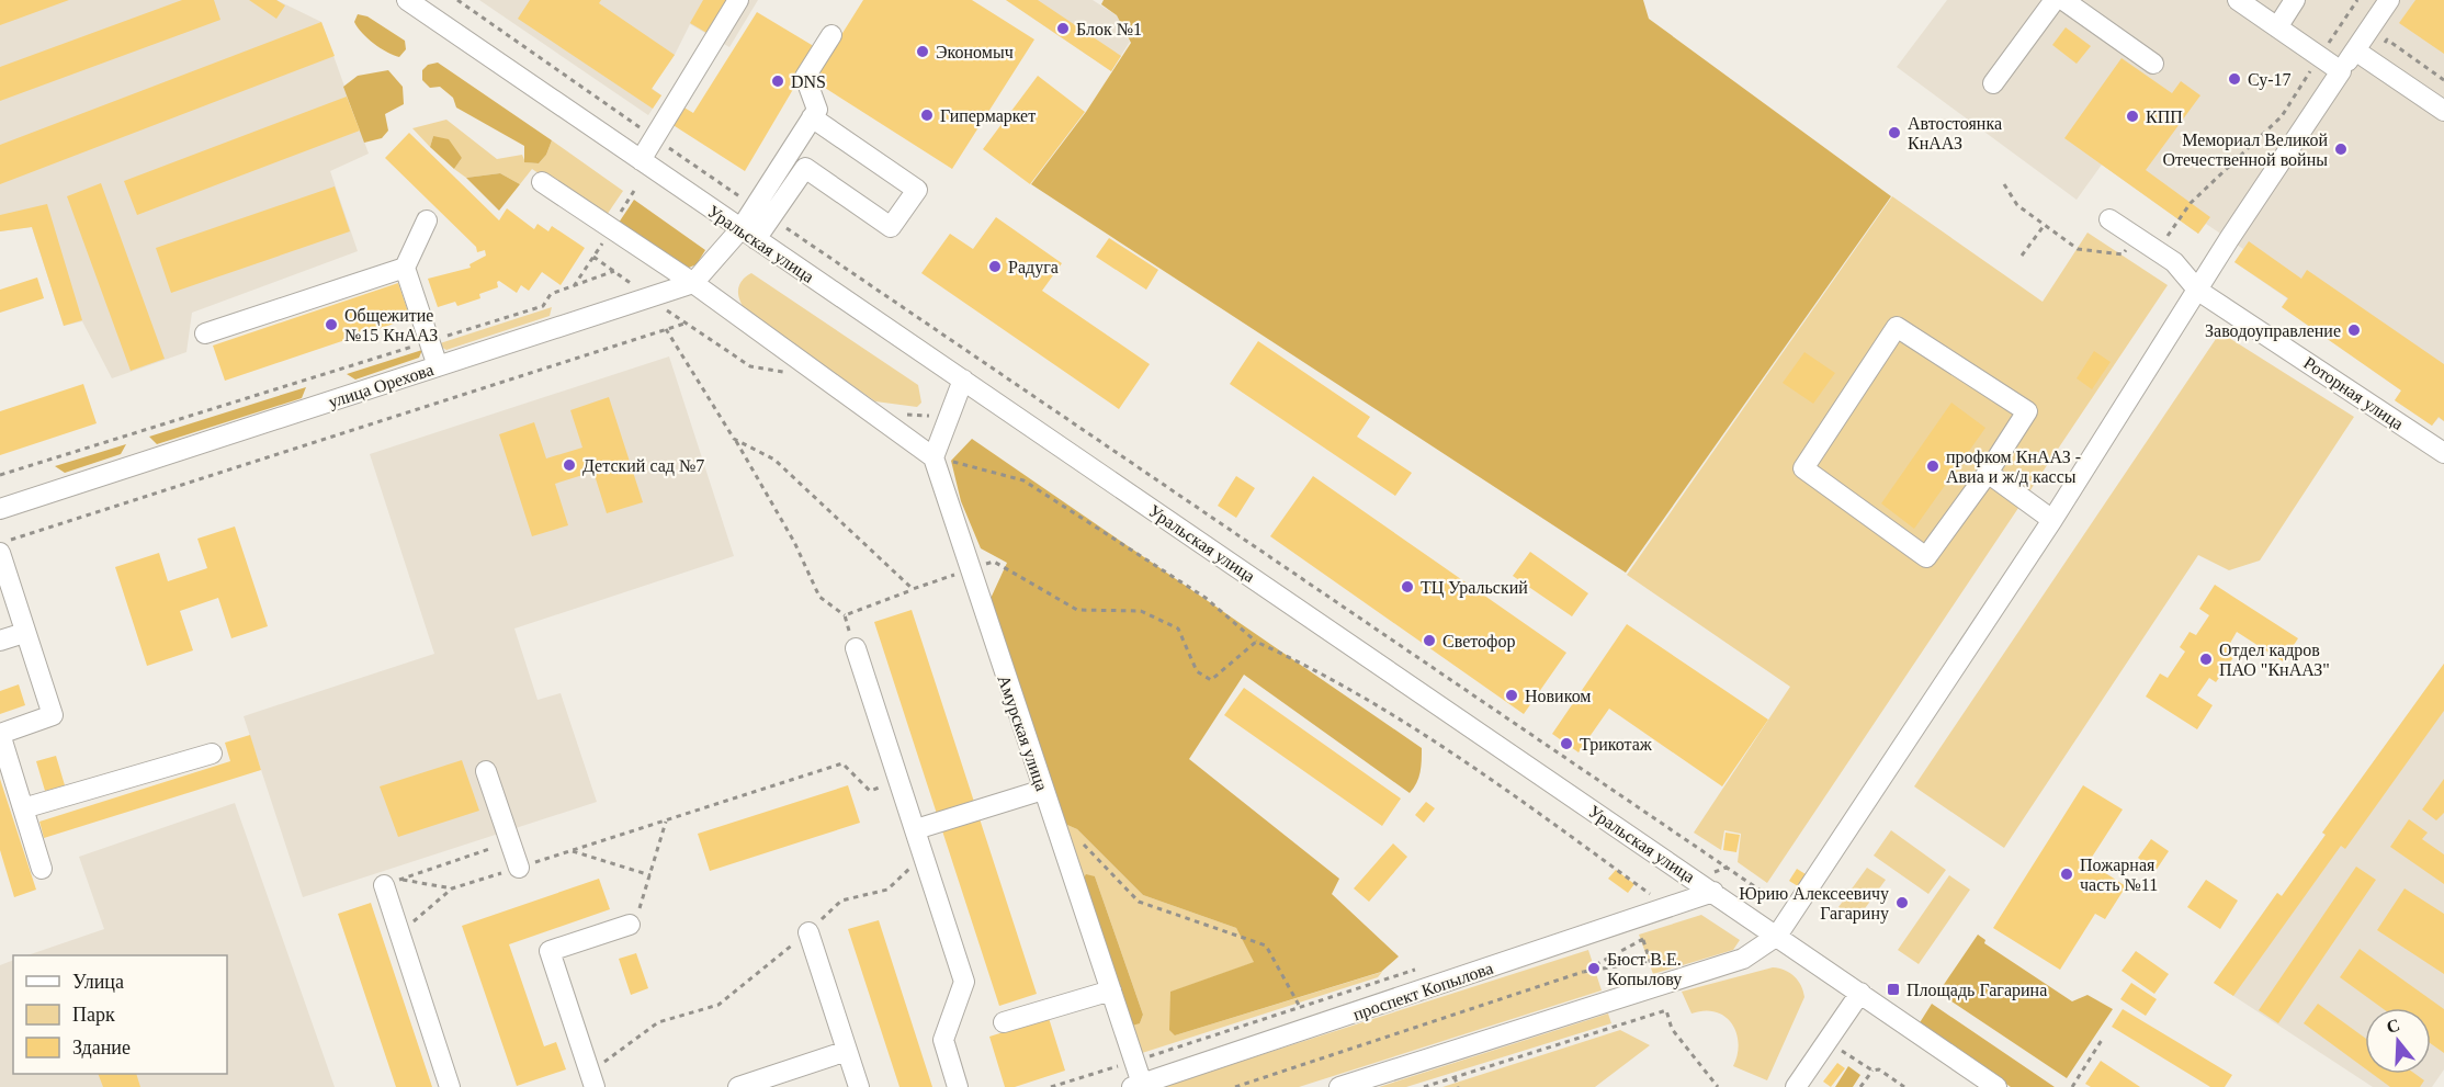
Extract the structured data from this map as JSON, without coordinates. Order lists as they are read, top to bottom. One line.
{"streets":{"street":["Уральская улица","улица Орехова","Роторная улица","Амурская улица","проспект Копылова"]},"crossings":[["Уральская улица","проспект Копылова"],["Амурская улица","проспект Копылова"]],"places":{"other":["Блок №1","Экономыч","Су-17","DNS","Гипермаркет","КПП","Автостоянка КнААЗ","Мемориал Великой Отечественной войны","Радуга","Общежитие №15 КнААЗ","Заводоуправление","Детский сад №7","профком КнААЗ - Авиа и ж/д кассы","ТЦ Уральский","Светофор","Отдел кадров ПАО \"КнААЗ\"","Новиком","Трикотаж","Пожарная часть №11","Юрию Алексеевичу Гагарину","Бюст В.Е. Копылову"],"transit":["Площадь Гагарина"]},"legend":["Улица","Парк","Здание"],"north":"top"}
